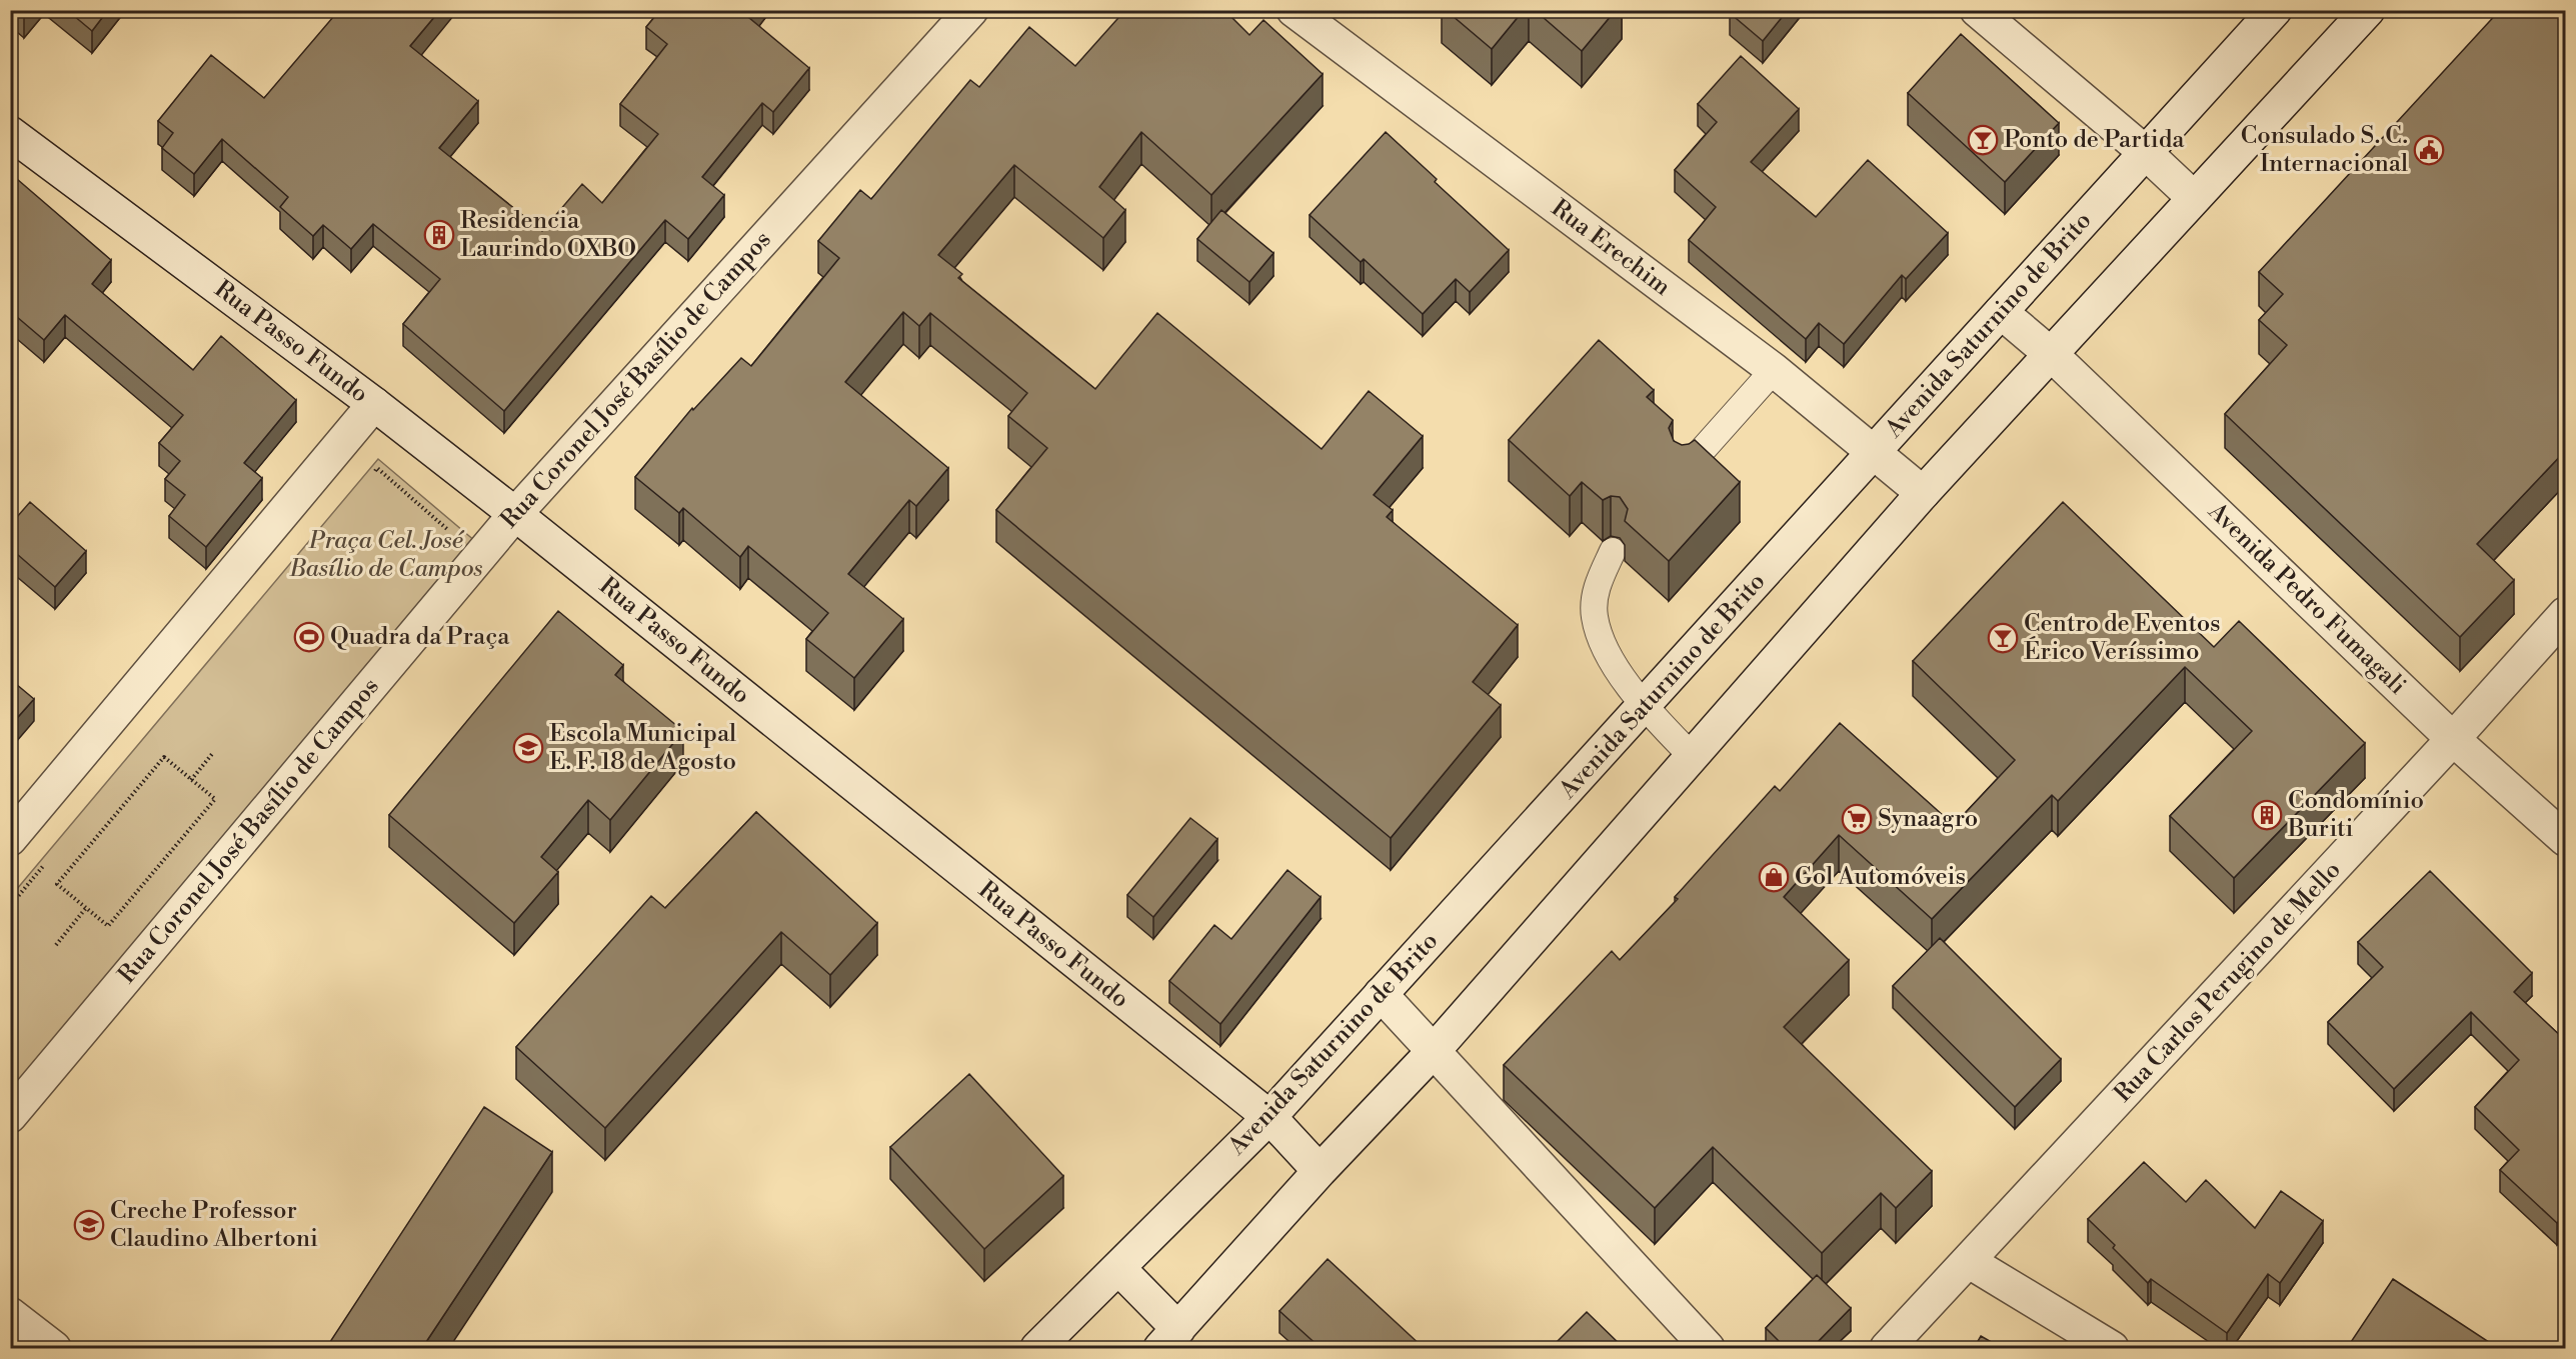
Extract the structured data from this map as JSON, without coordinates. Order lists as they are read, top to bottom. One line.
{"streets":{"street":["Rua Erechim","Avenida Saturnino de Brito","Rua Passo Fundo","Rua Coronel José Basílio de Campos","Avenida Pedro Fumagali","Rua Carlos Perugino de Mello"]},"crossings":[["Rua Erechim","Avenida Saturnino de Brito"],["Avenida Saturnino de Brito","Rua Passo Fundo"],["Avenida Saturnino de Brito","Avenida Pedro Fumagali"],["Rua Passo Fundo","Rua Coronel José Basílio de Campos"],["Avenida Pedro Fumagali","Rua Carlos Perugino de Mello"]],"parks":["Praça Cel. José Basílio de Campos"],"places":{"bar":["Ponto de Partida","Centro de Eventos Érico Veríssimo"],"public building":["Consulado S. C. Internacional"],"building":["Residencia Laurindo OXBO","Condomínio Buriti"],"sports":["Quadra da Praça"],"school or university":["Escola Municipal E. F. 18 de Agosto","Creche Professor Claudino Albertoni"],"supermarket":["Synaagro"],"shop":["Gol Automóveis"]}}
